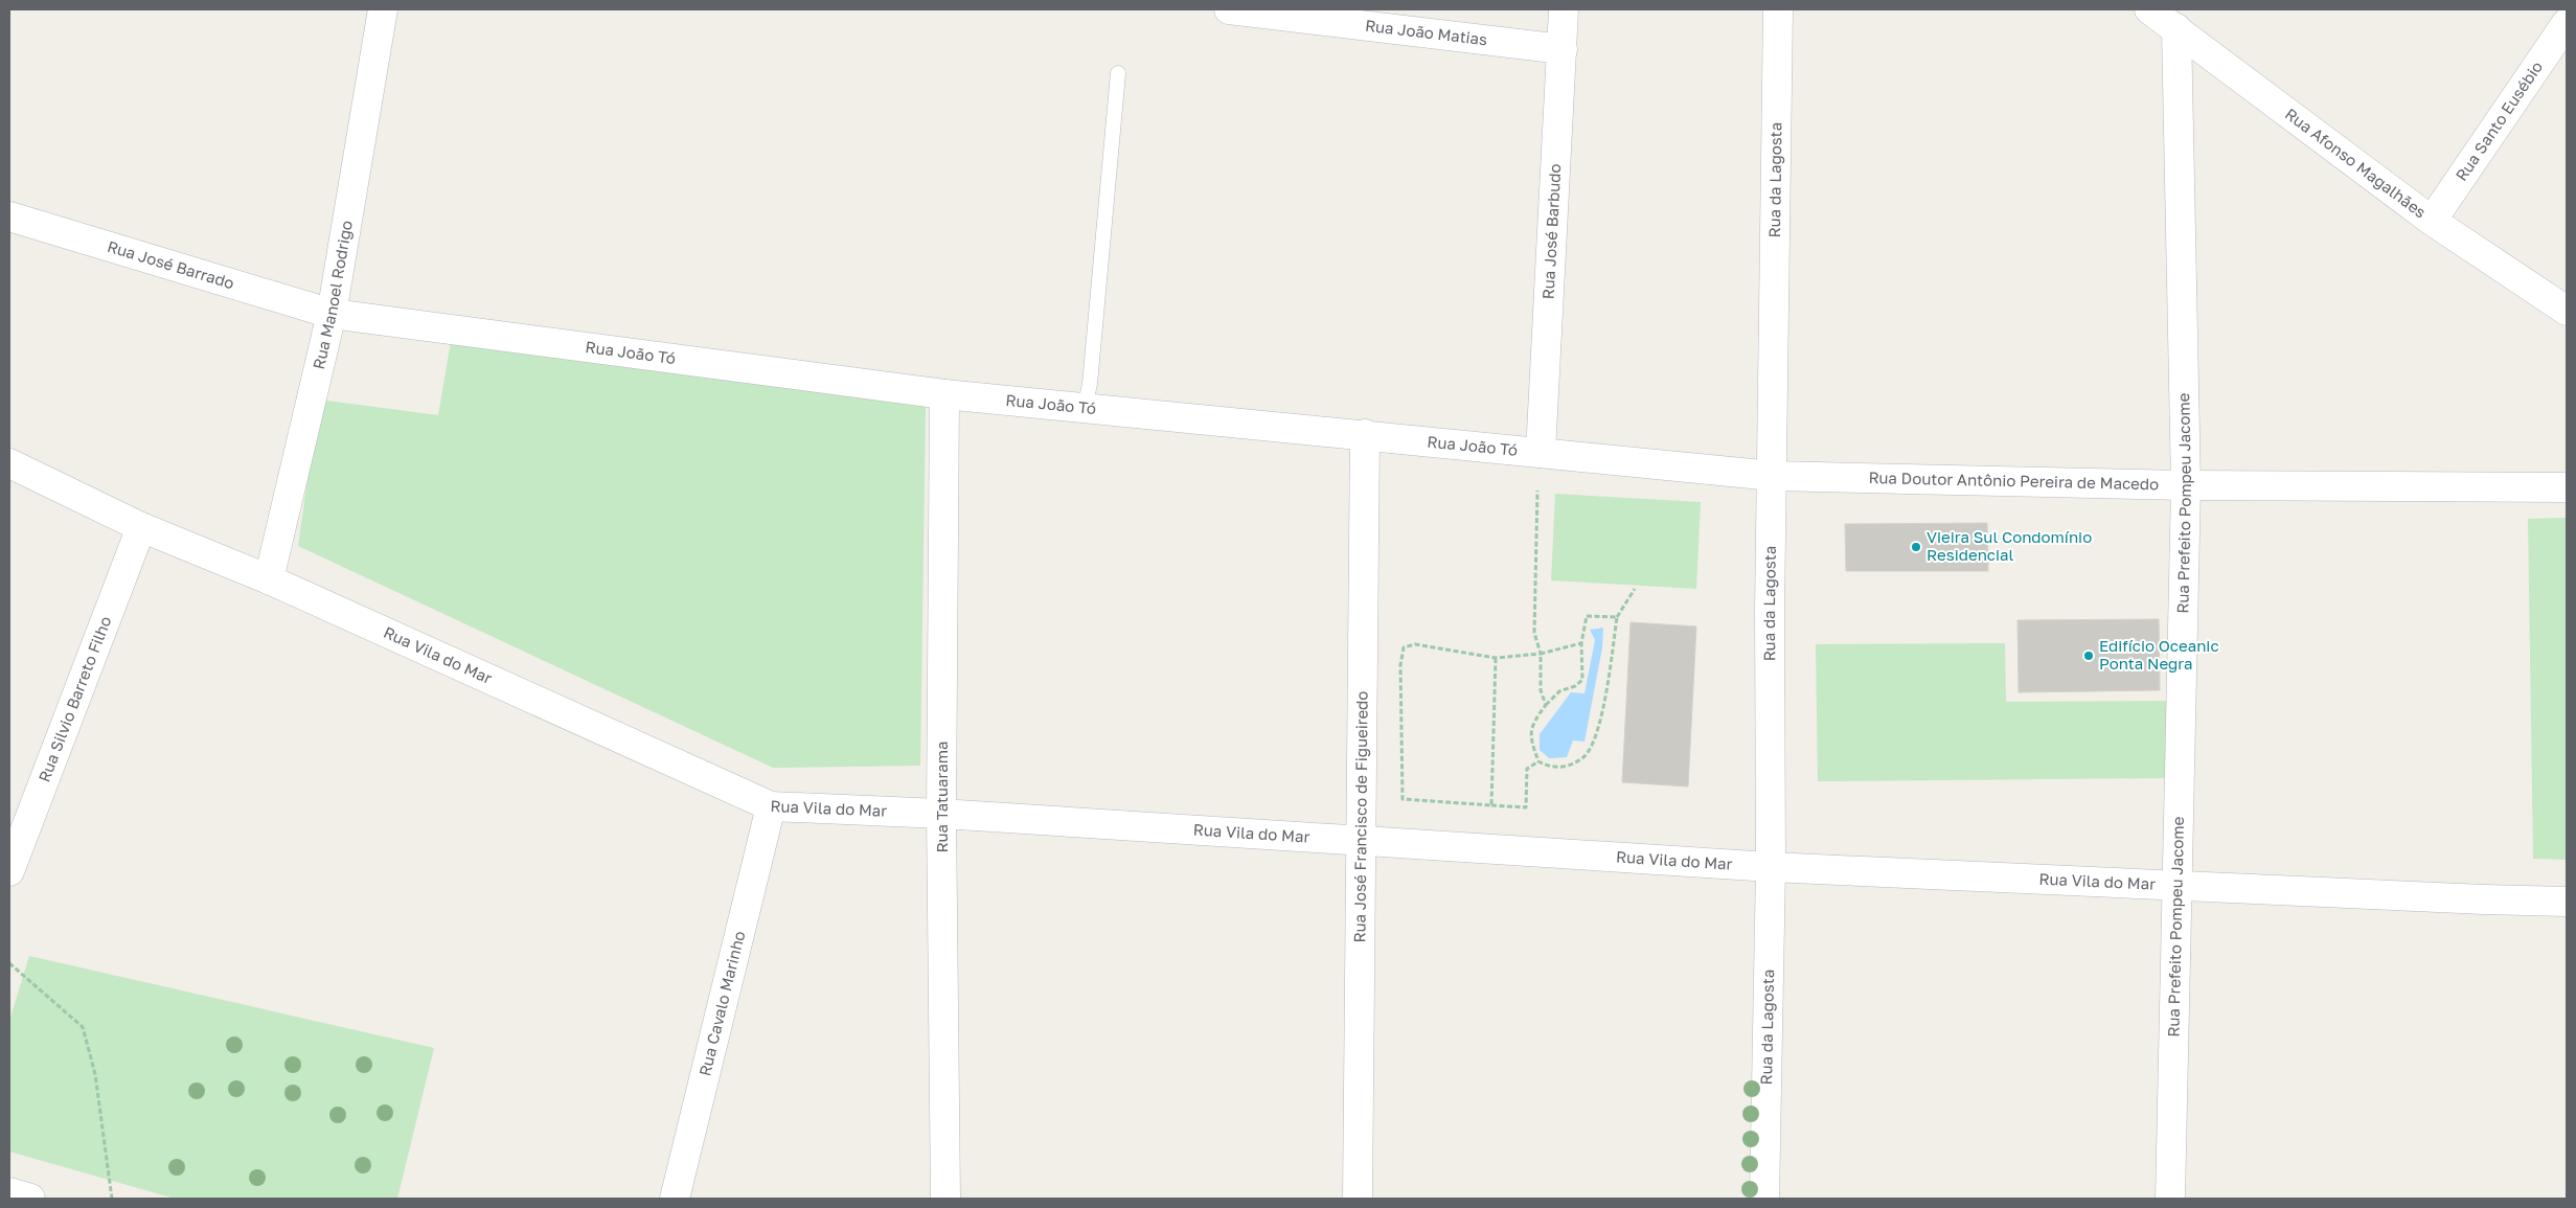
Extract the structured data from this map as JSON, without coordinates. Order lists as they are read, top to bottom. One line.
{"streets":{"street":["Rua João Matias","Rua Santo Eusébio","Rua Afonso Magalhães","Rua da Lagosta","Rua José Barbudo","Rua José Barrado","Rua Manoel Rodrigo","Rua João Tó","Rua Doutor Antônio Pereira de Macedo","Rua Prefeito Pompeu Jacome","Rua Vila do Mar","Rua Silvio Barreto Filho","Rua Tatuarama","Rua José Francisco de Figueiredo","Rua Cavalo Marinho"]},"crossings":[["Rua João Matias","Rua José Barbudo"],["Rua Santo Eusébio","Rua Afonso Magalhães"],["Rua Afonso Magalhães","Rua Prefeito Pompeu Jacome"],["Rua da Lagosta","Rua João Tó"],["Rua da Lagosta","Rua Doutor Antônio Pereira de Macedo"],["Rua da Lagosta","Rua Vila do Mar"],["Rua José Barbudo","Rua João Tó"],["Rua José Barrado","Rua Manoel Rodrigo"],["Rua José Barrado","Rua João Tó"],["Rua Manoel Rodrigo","Rua João Tó"],["Rua Manoel Rodrigo","Rua Vila do Mar"],["Rua João Tó","Rua Doutor Antônio Pereira de Macedo"],["Rua João Tó","Rua Tatuarama"],["Rua João Tó","Rua José Francisco de Figueiredo"],["Rua Doutor Antônio Pereira de Macedo","Rua Prefeito Pompeu Jacome"],["Rua Prefeito Pompeu Jacome","Rua Vila do Mar"],["Rua Vila do Mar","Rua Silvio Barreto Filho"],["Rua Vila do Mar","Rua Tatuarama"],["Rua Vila do Mar","Rua José Francisco de Figueiredo"],["Rua Vila do Mar","Rua Cavalo Marinho"]],"places":["Vieira Sul Condomínio Residencial","Edifício Oceanic Ponta Negra"]}
